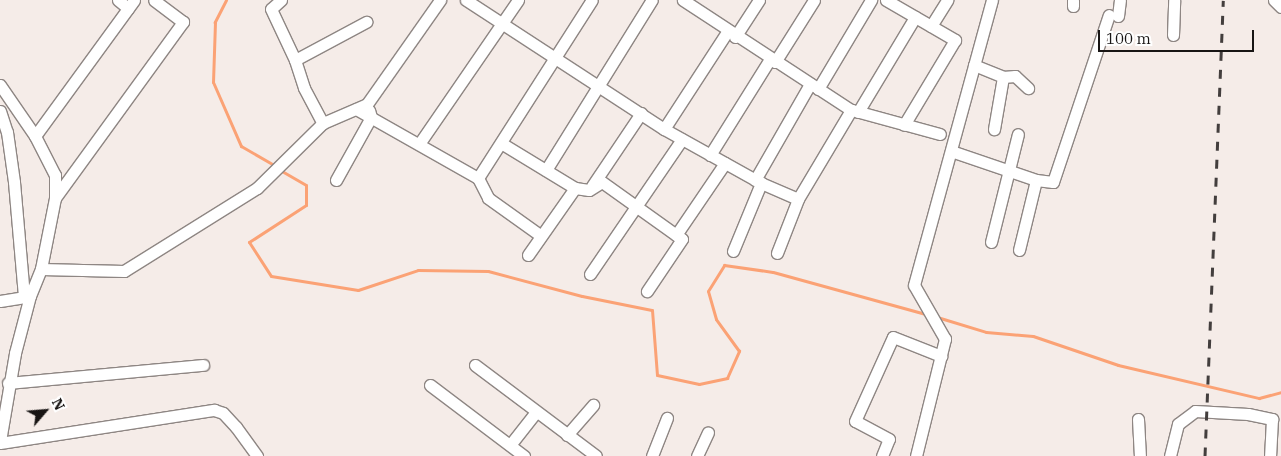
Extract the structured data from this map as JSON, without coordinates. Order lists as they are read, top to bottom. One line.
{"scale_bar":"100 m","north":"top right"}
